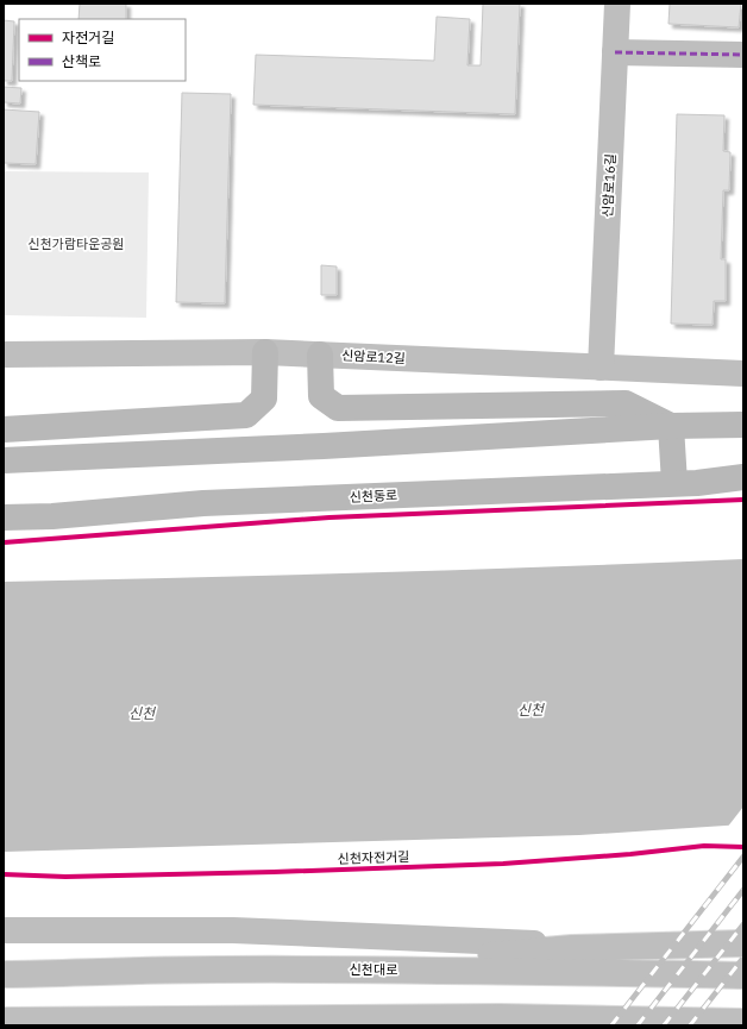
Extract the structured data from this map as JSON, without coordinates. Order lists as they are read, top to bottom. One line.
{"streets":{"main road":["신암로16길","신암로12길","신천동로","신천대로"],"cycle path":["신천자전거길"]},"crossings":[["신암로16길","신암로12길"]],"water":["신천"],"parks":["신천가람타운공원"],"legend":["자전거길","산책로"]}
